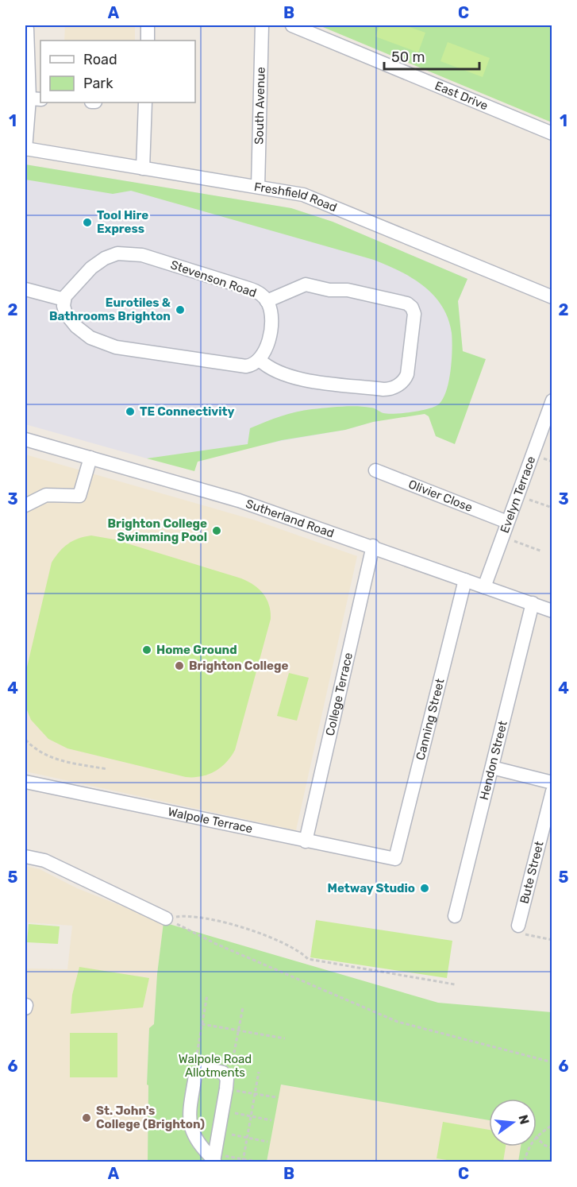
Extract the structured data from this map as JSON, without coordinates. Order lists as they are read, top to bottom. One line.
{"streets":{"street":["East Drive","South Avenue","Freshfield Road","Stevenson Road","Evelyn Terrace","Olivier Close","Sutherland Road","College Terrace","Canning Street","Hendon Street","Walpole Terrace","Bute Street"]},"crossings":[["South Avenue","Freshfield Road"],["Evelyn Terrace","Olivier Close"],["Evelyn Terrace","Sutherland Road"],["Sutherland Road","College Terrace"],["Sutherland Road","Canning Street"],["Sutherland Road","Hendon Street"],["College Terrace","Walpole Terrace"],["Canning Street","Walpole Terrace"]],"parks":["Walpole Road Allotments"],"places":["Tool Hire Express","Eurotiles & Bathrooms Brighton","TE Connectivity","Brighton College Swimming Pool","Home Ground","Brighton College","Metway Studio","St. John's College (Brighton)"],"legend":["Road","Park"],"scale_bar":"50 m","north":"right","grid":{"columns":["A","B","C"],"rows":["1","2","3","4","5","6"]}}
